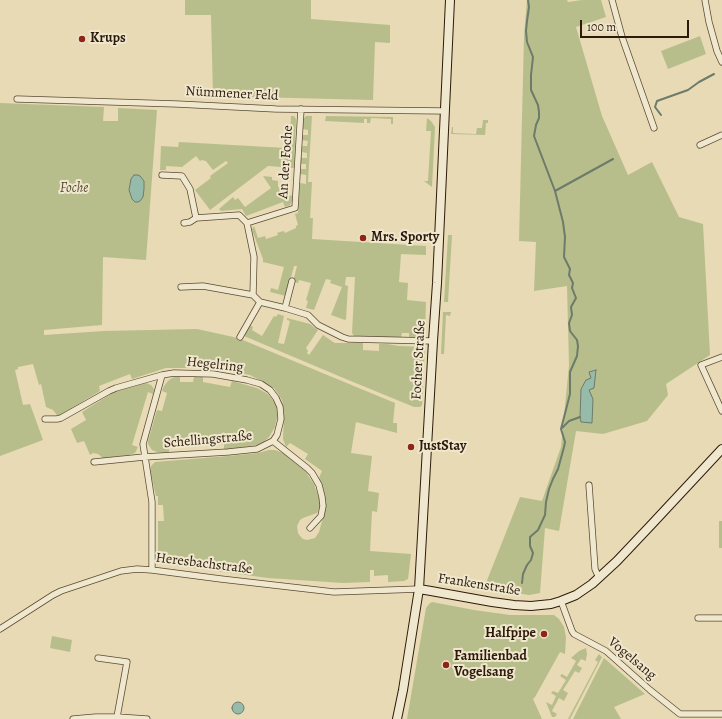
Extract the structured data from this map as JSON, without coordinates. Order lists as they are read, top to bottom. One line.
{"streets":{"main road":["Focher Straße","Frankenstraße"],"street":["Nümmener Feld","An der Foche","Hegelring","Schellingstraße","Heresbachstraße","Vogelsang"]},"crossings":[["Nümmener Feld","An der Foche"],["Nümmener Feld","Focher Straße"],["Focher Straße","Heresbachstraße"],["Focher Straße","Frankenstraße"],["Hegelring","Schellingstraße"],["Heresbachstraße","Frankenstraße"],["Frankenstraße","Vogelsang"]],"parks":["Foche"],"places":["Krups","Mrs. Sporty","JustStay","Halfpipe","Familienbad Vogelsang"],"scale_bar":"100 m"}
